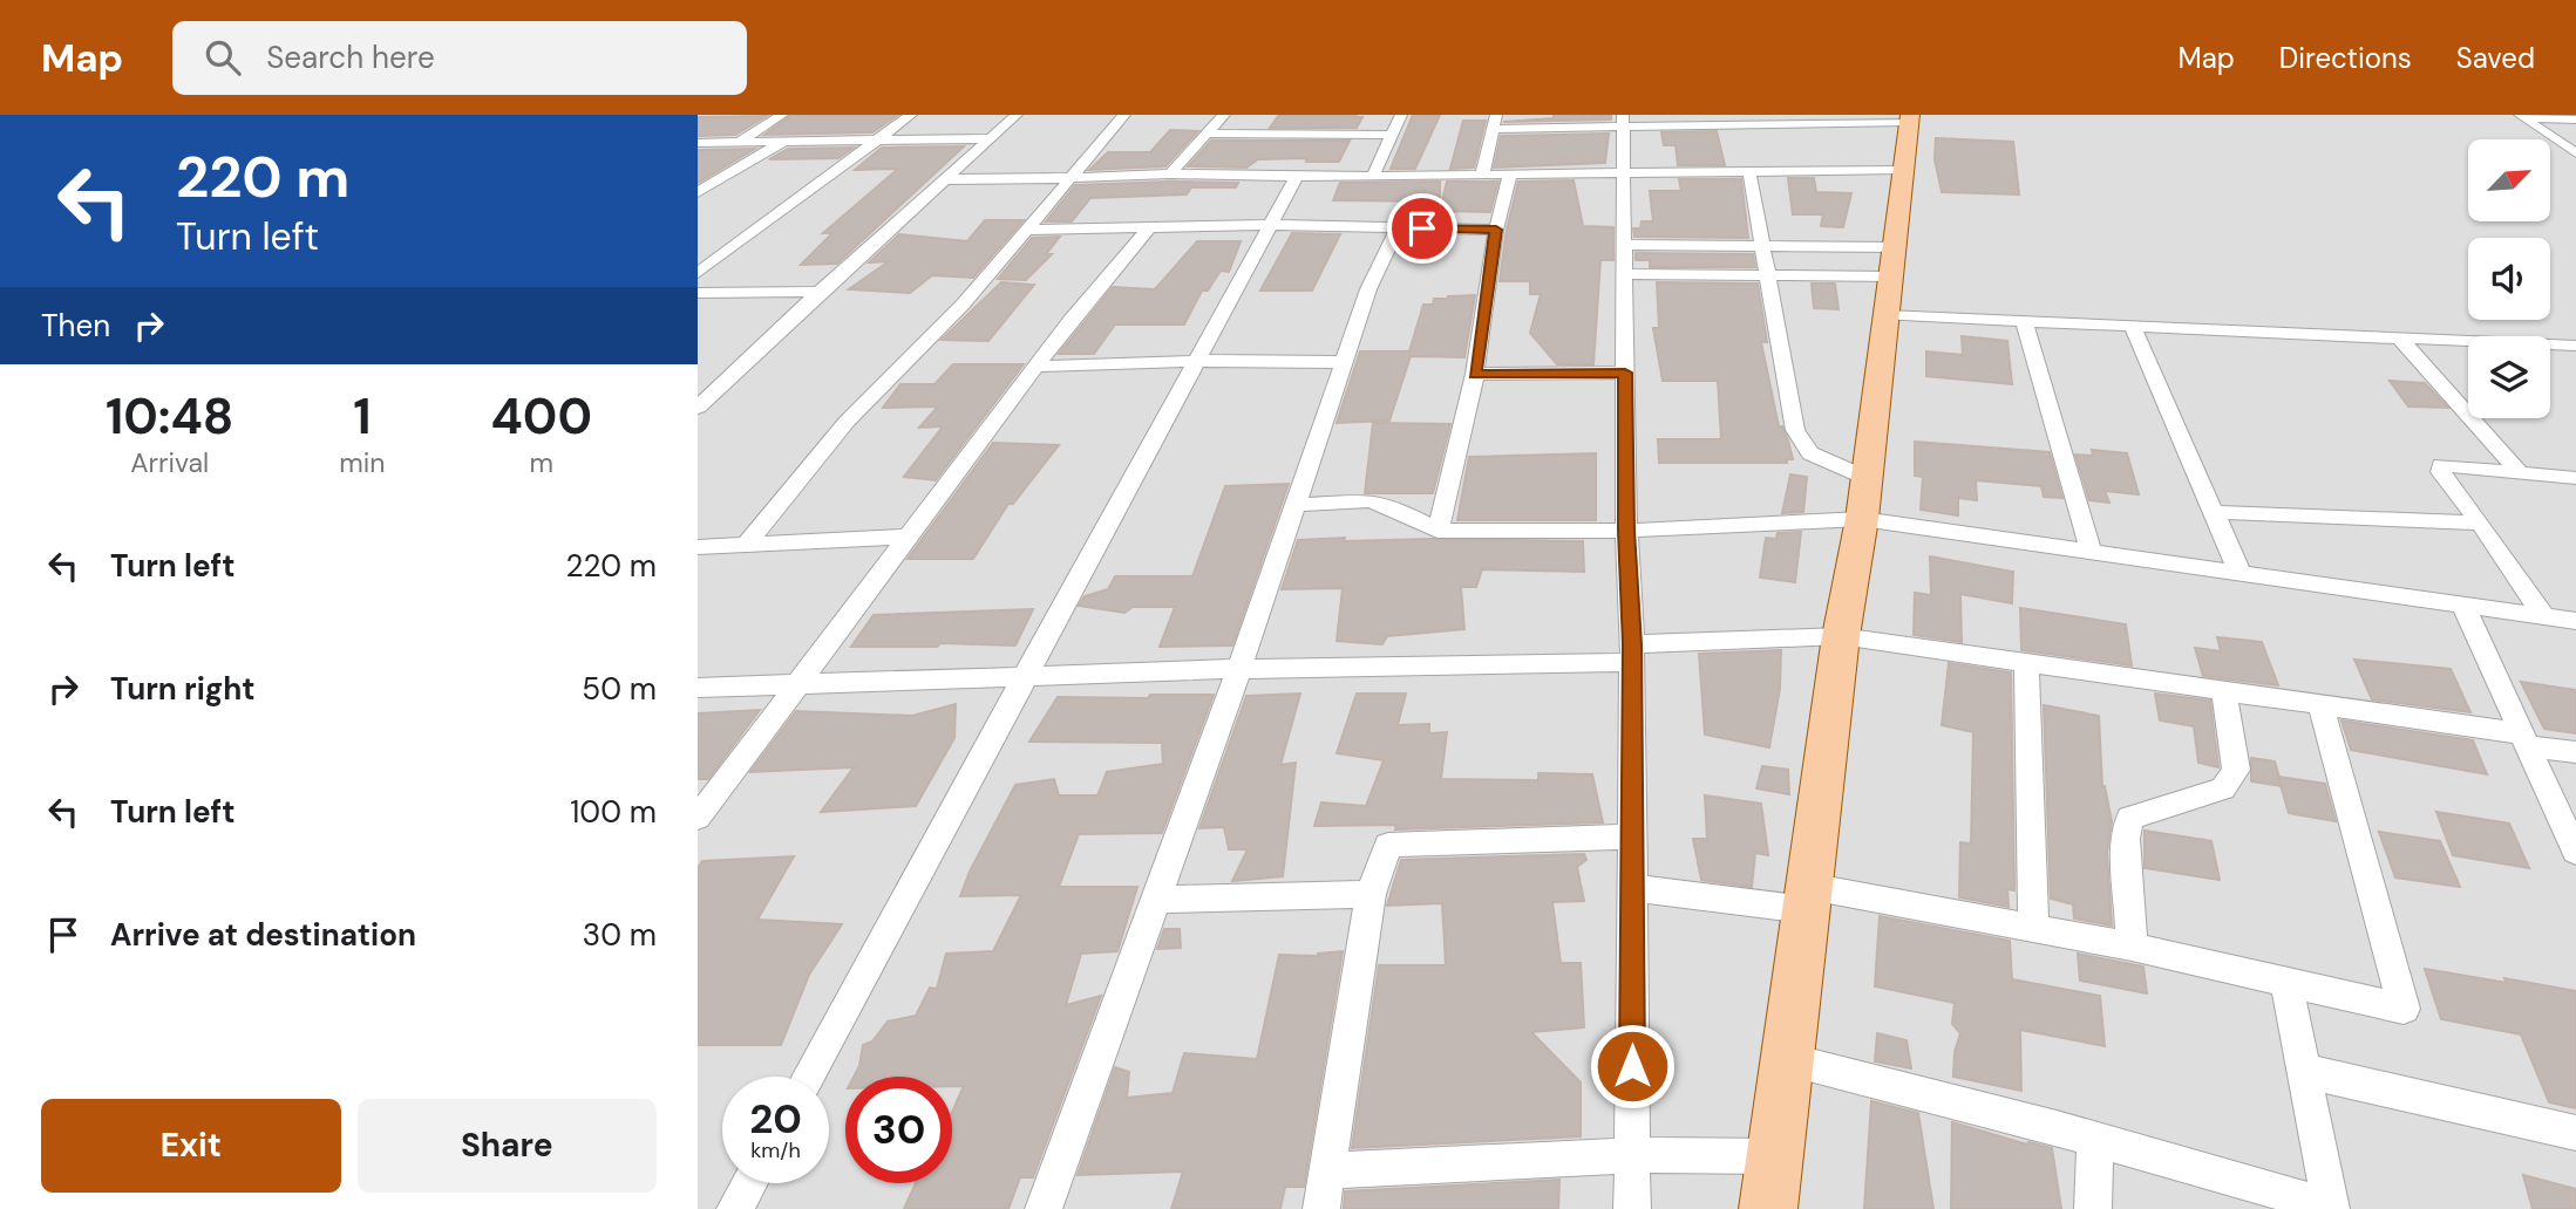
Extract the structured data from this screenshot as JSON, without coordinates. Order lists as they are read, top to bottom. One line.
{"north":"top right","page":{"header":"Map","search":"Search here","nav":["Map","Directions","Saved"],"turn":["220 m","Turn left"],"then":"Then","eta":["10:48","Arrival","1","min","400","m"],"list":[{"name":"Turn left","value":"220 m"},{"name":"Turn right","value":"50 m"},{"name":"Turn left","value":"100 m"},{"name":"Arrive at destination","value":"30 m"}],"speed":"20 km/h","limit":"30","buttons":["Exit","Share"]}}
